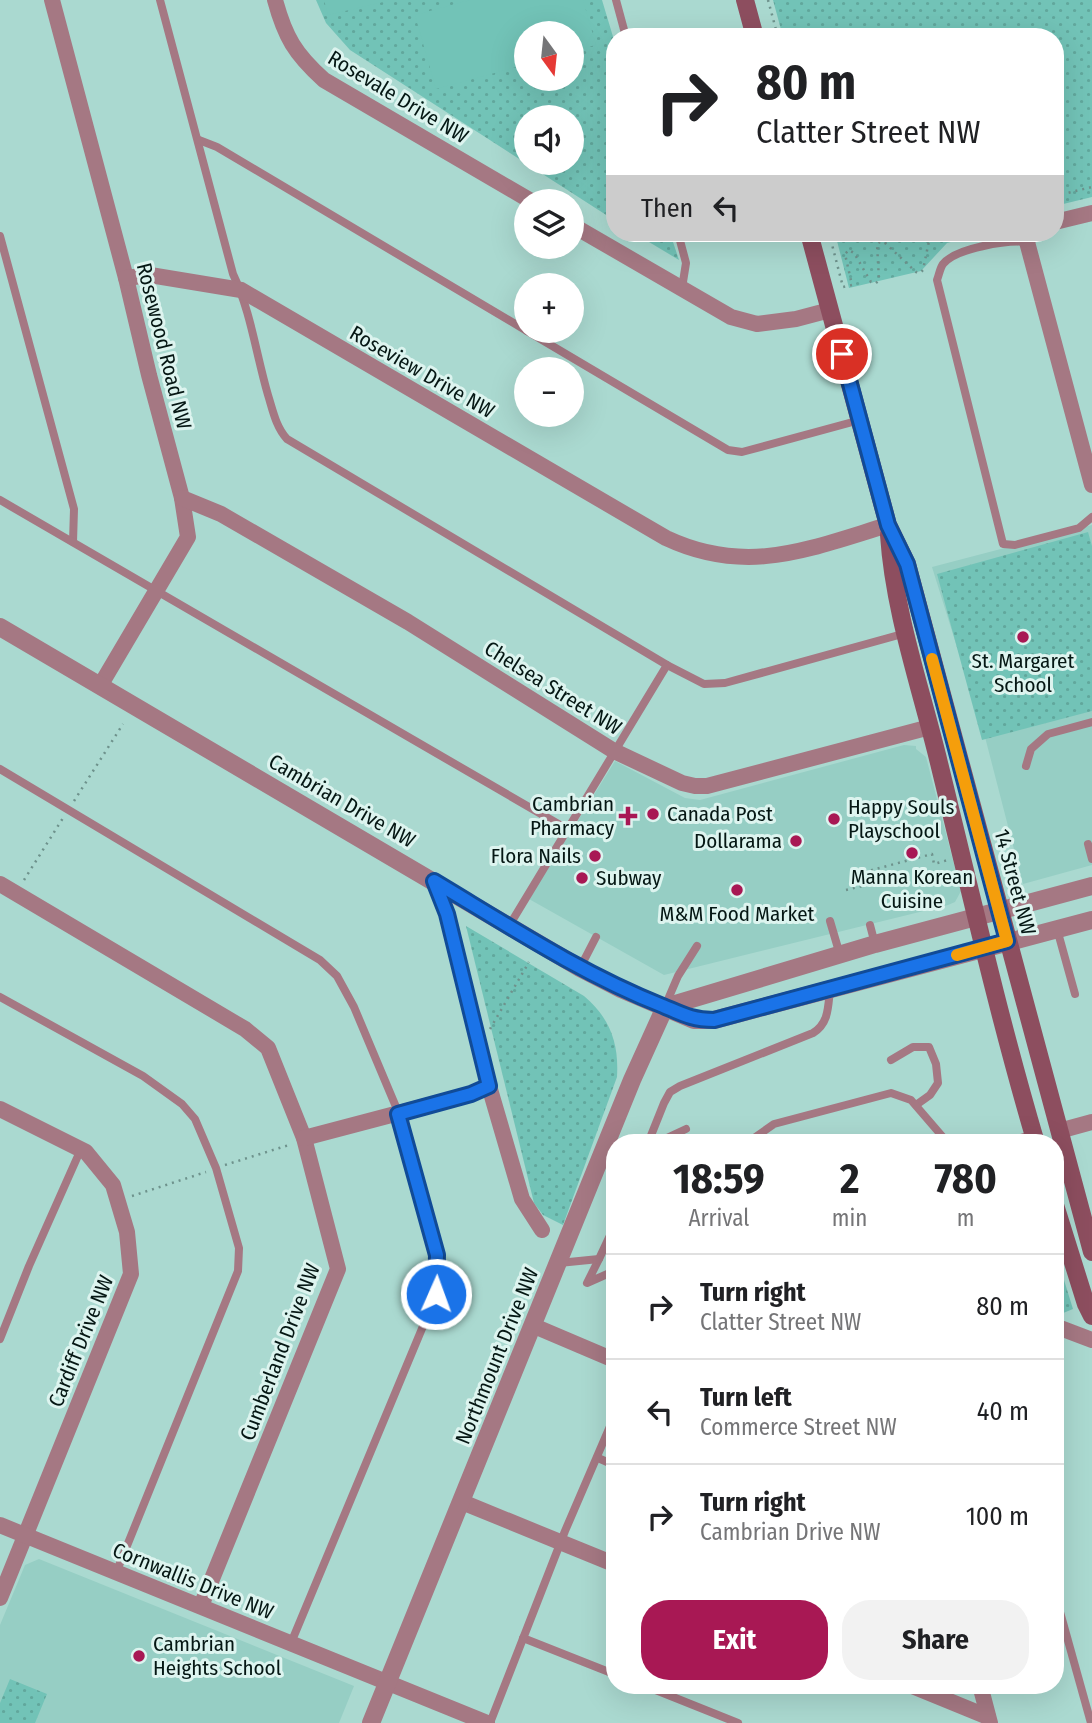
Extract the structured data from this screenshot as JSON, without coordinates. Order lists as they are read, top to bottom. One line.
{"streets":{"main road":["14 Street NW"],"street":["Rosevale Drive NW","Rosewood Road NW","Roseview Drive NW","Chelsea Street NW","Cambrian Drive NW","Cardiff Drive NW","Cumberland Drive NW","Northmount Drive NW","Cornwallis Drive NW"]},"crossings":[["Rosewood Road NW","Roseview Drive NW"],["Rosewood Road NW","Chelsea Street NW"],["Rosewood Road NW","Cambrian Drive NW"],["Roseview Drive NW","14 Street NW"],["Chelsea Street NW","14 Street NW"],["Cambrian Drive NW","Northmount Drive NW"],["Cardiff Drive NW","Cornwallis Drive NW"],["Cumberland Drive NW","Cornwallis Drive NW"],["Northmount Drive NW","Cornwallis Drive NW"]],"places":{"other":["St. Margaret School","Canada Post","Happy Souls Playschool","Dollarama","Manna Korean Cuisine","Flora Nails","Subway","M&M Food Market","Cambrian Heights School"],"health":["Cambrian Pharmacy"]},"north":"bottom","page":{"map_buttons":["+","−"],"turn":["80 m","Clatter Street NW"],"then":"Then","eta":["18:59","Arrival","2","min","780","m"],"list":[{"name":"Turn right","note":"Clatter Street NW","value":"80 m"},{"name":"Turn left","note":"Commerce Street NW","value":"40 m"},{"name":"Turn right","note":"Cambrian Drive NW","value":"100 m"}],"buttons":["Exit","Share"]}}
